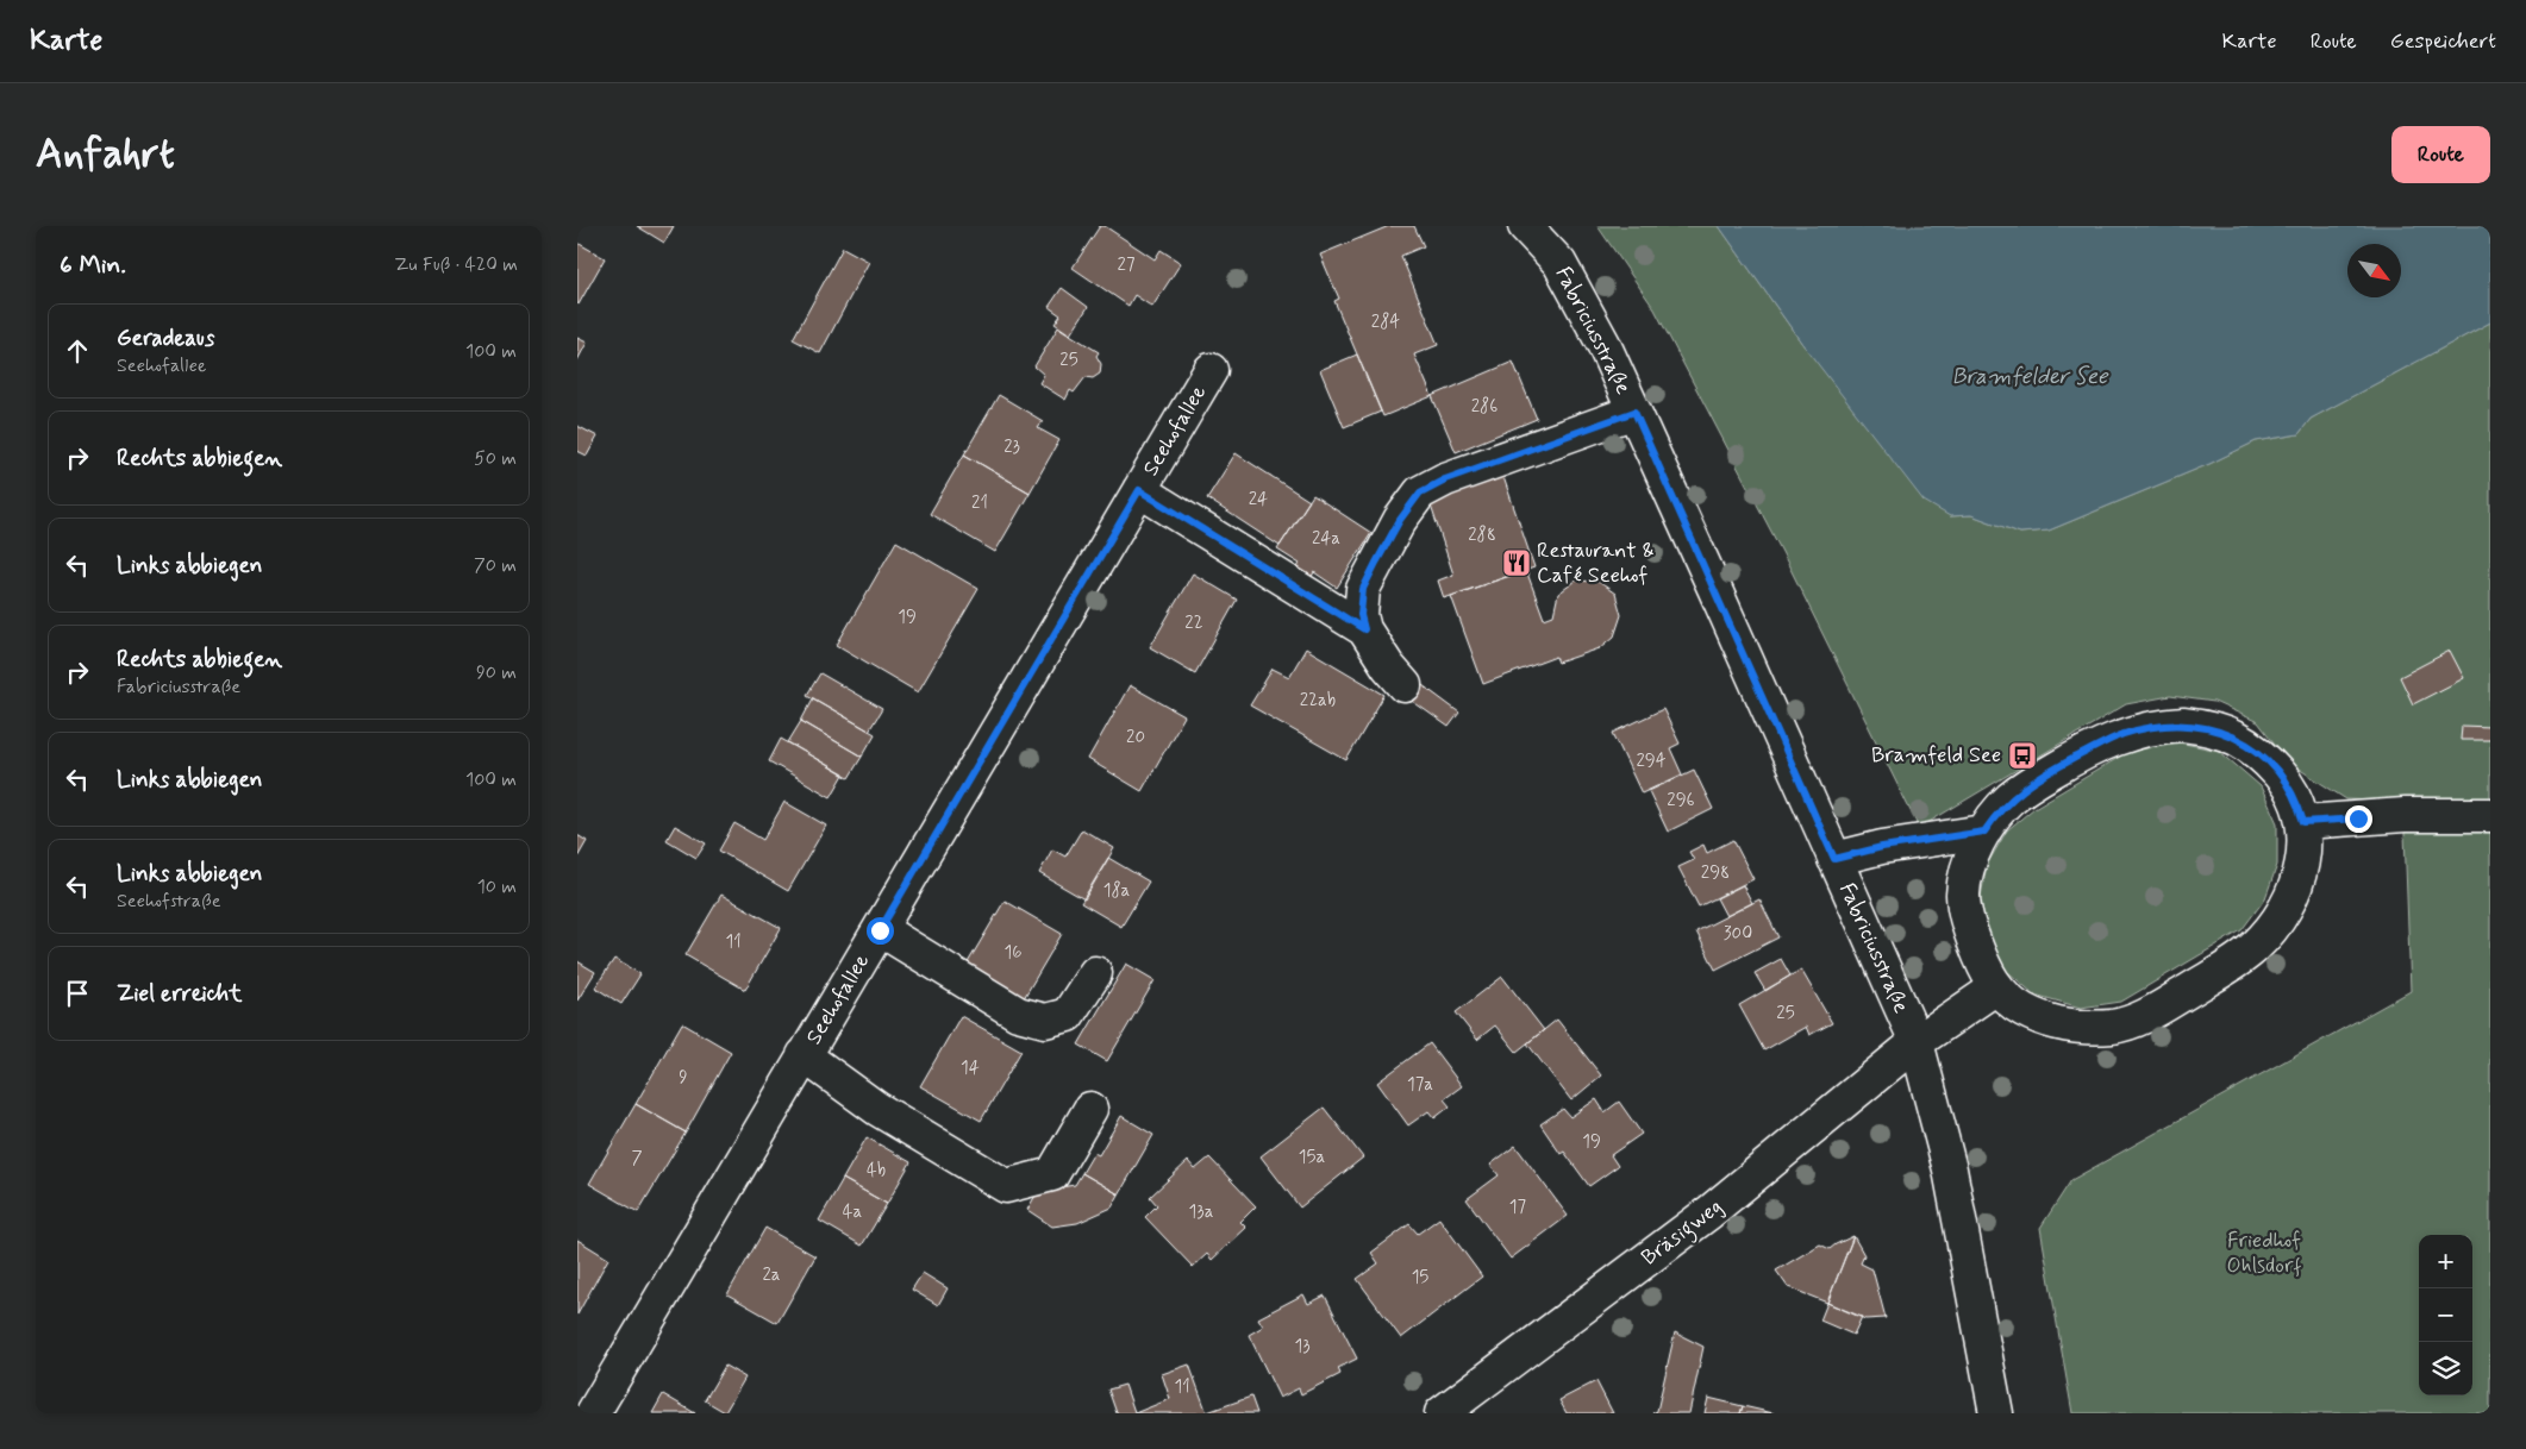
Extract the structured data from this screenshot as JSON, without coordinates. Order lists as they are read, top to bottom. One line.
{"streets":{"street":["Fabriciusstraße","Seehofallee","Bräsigweg"]},"crossings":[["Fabriciusstraße","Bräsigweg"]],"water":["Bramfelder See"],"parks":["Friedhof Ohlsdorf"],"places":{"restaurant":["Restaurant & Café Seehof"],"bus stop":["Bramfeld See"]},"house_numbers":["27","284","25","286","23","24","21","288","24a","19","22","22ab","20","294","296","298","18a","300","11","16","25","14","9","17a","19","15a","7","4b","17","4a","13a","2a","15","13","11"],"north":"bottom right","page":{"header":"Karte","nav":["Karte","Route","Gespeichert"],"buttons":"Route","title":"Anfahrt","heading":["6 Min.","Zu Fuß · 420 m"],"list":[["Geradeaus","Seehofallee","100 m"],["Rechts abbiegen","50 m"],["Links abbiegen","70 m"],["Rechts abbiegen","Fabriciusstraße","90 m"],["Links abbiegen","100 m"],["Links abbiegen","Seehofstraße","10 m"],"Ziel erreicht"],"map_buttons":["+","−"]}}
